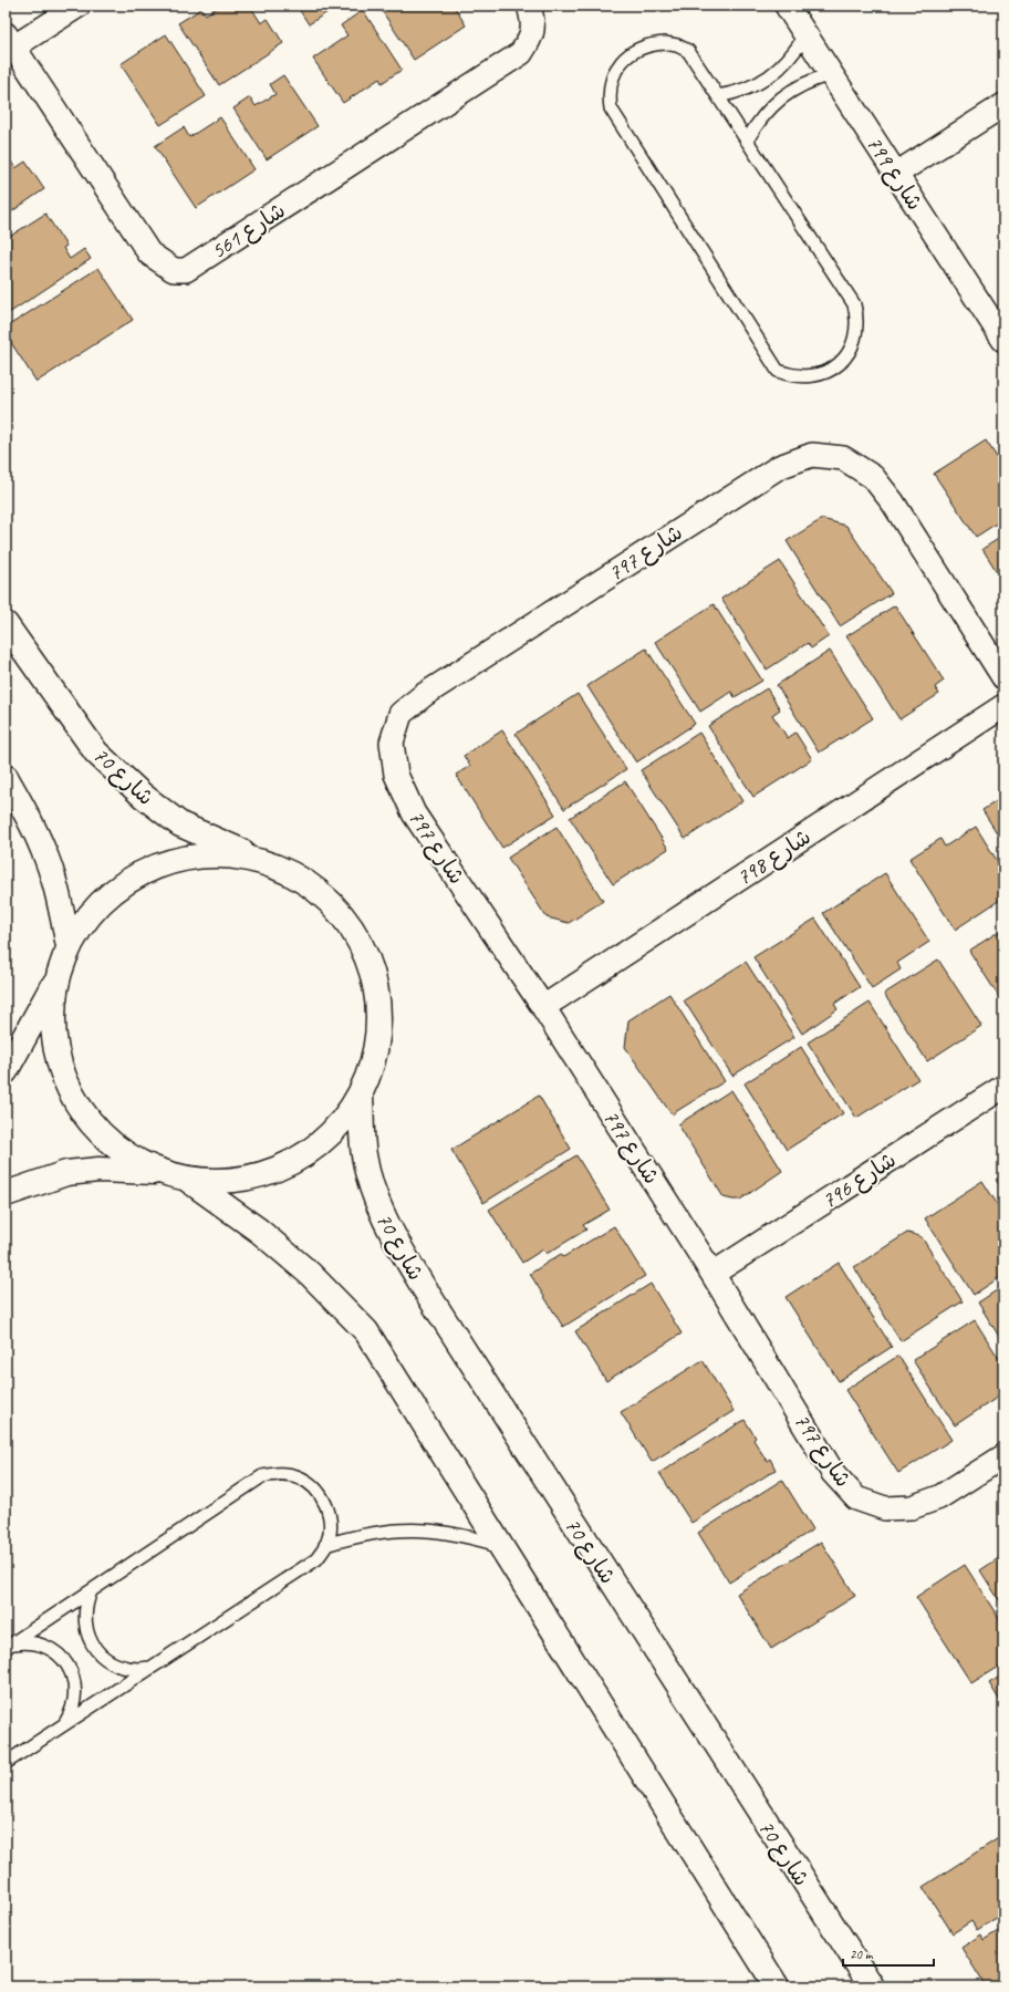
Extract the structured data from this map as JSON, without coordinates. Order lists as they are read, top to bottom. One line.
{"streets":{"main road":["شارع 70"],"street":["شارع 799","شارع 561","شارع 797","شارع 798","شارع 796"]},"crossings":[["شارع 797","شارع 798"],["شارع 797","شارع 796"]],"scale_bar":"20 m"}
